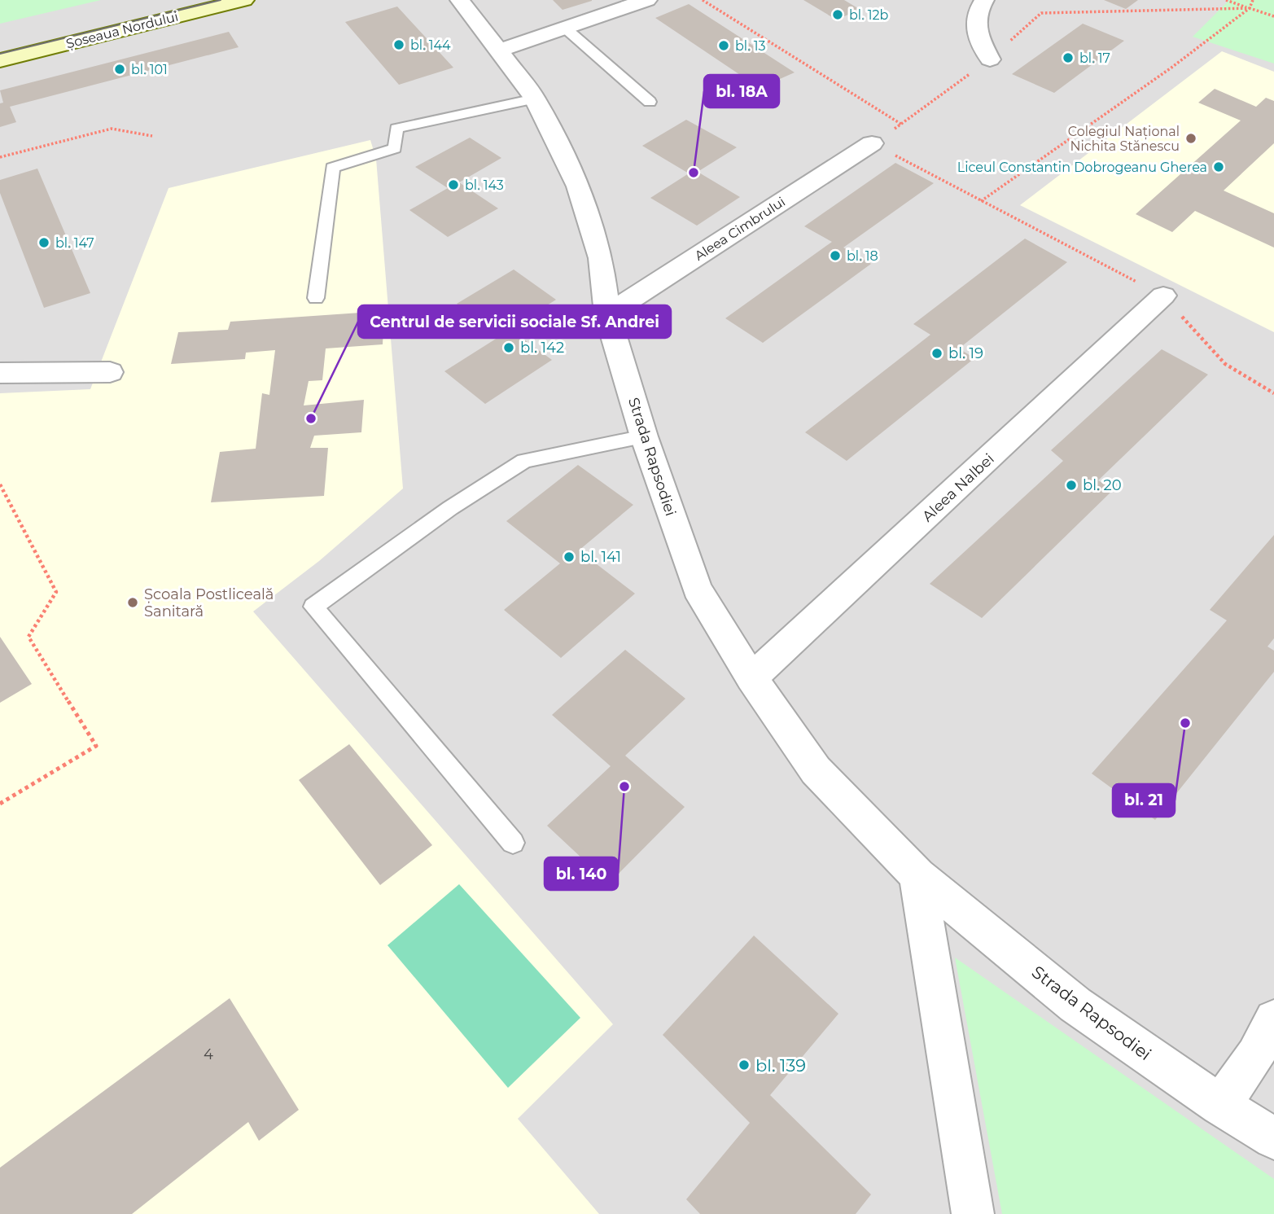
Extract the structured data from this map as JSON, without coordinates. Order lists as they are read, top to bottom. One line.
{"streets":{"main road":["Șoseaua Nordului"],"street":["Aleea Cimbrului","Strada Rapsodiei","Aleea Nalbei"]},"crossings":[["Aleea Cimbrului","Strada Rapsodiei"],["Strada Rapsodiei","Aleea Nalbei"]],"places":["bl. 12b","bl. 144","bl. 13","bl. 17","bl. 101","Colegiul Național Nichita Stănescu","Liceul Constantin Dobrogeanu Gherea","bl. 18A","bl. 143","bl. 147","bl. 18","bl. 142","bl. 19","Centrul de servicii sociale Sf. Andrei","bl. 20","bl. 141","Școala Postliceală Sanitară","bl. 21","bl. 140","bl. 139"],"house_numbers":["4"]}
